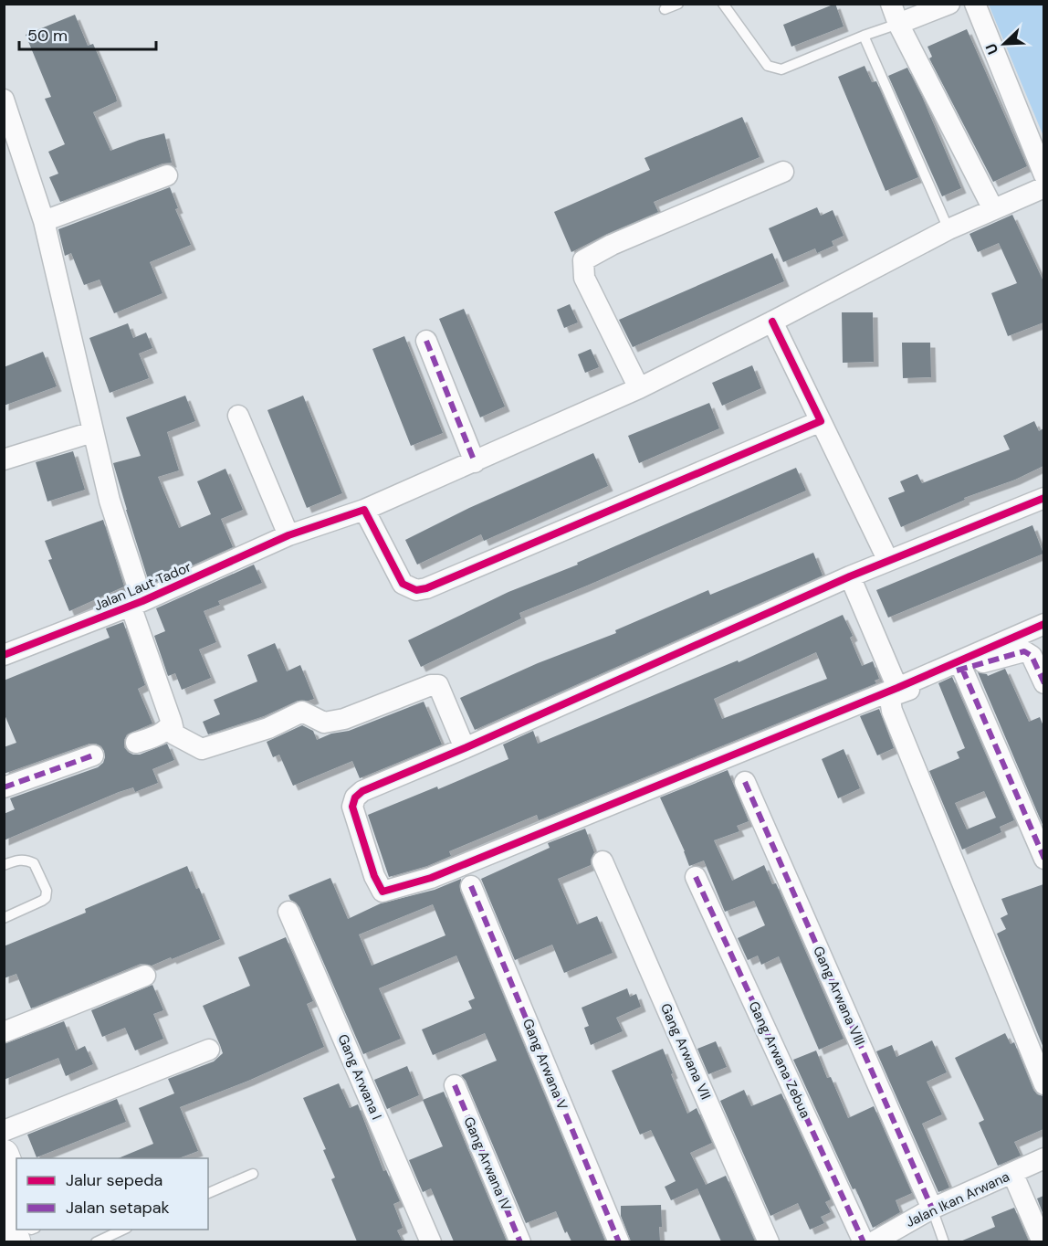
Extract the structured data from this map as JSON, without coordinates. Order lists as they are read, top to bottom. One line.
{"streets":{"street":["Jalan Laut Tador","Gang Arwana VIII","Gang Arwana VII","Gang Arwana Zebua","Gang Arwana V","Gang Arwana I","Gang Arwana IV","Jalan Ikan Arwana"]},"crossings":[["Gang Arwana VIII","Jalan Ikan Arwana"]],"legend":["Jalur sepeda","Jalan setapak"],"scale_bar":"50 m","north":"bottom left"}
